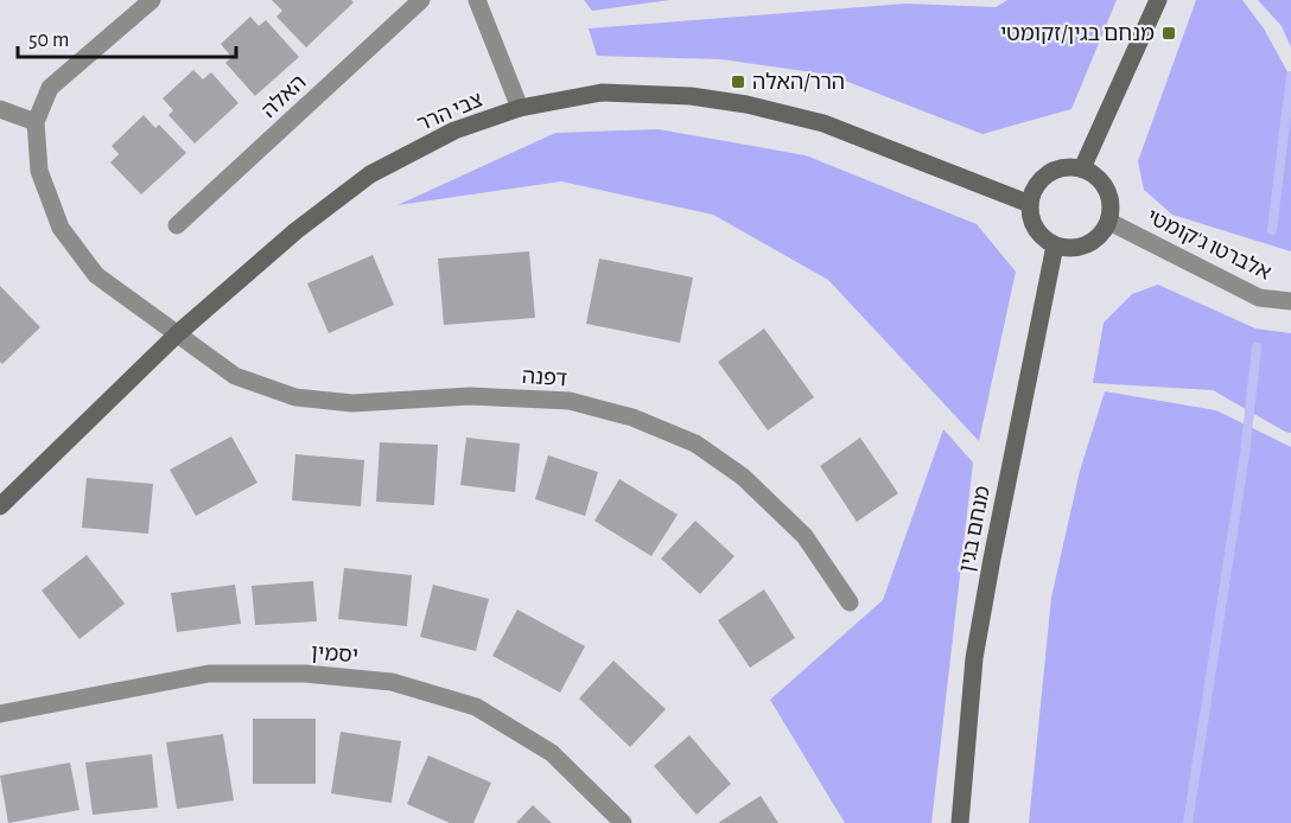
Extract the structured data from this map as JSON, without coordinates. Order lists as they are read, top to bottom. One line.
{"streets":{"street":["האלה","צבי הרר","אלברטו ג'קומטי","דפנה","מנחם בגין","יסמין"]},"crossings":[["צבי הרר","אלברטו ג'קומטי"],["צבי הרר","דפנה"],["צבי הרר","מנחם בגין"],["אלברטו ג'קומטי","מנחם בגין"]],"places":{"transit":["מנחם בגין/זקומטי","הרר/האלה"]},"scale_bar":"50 m"}
